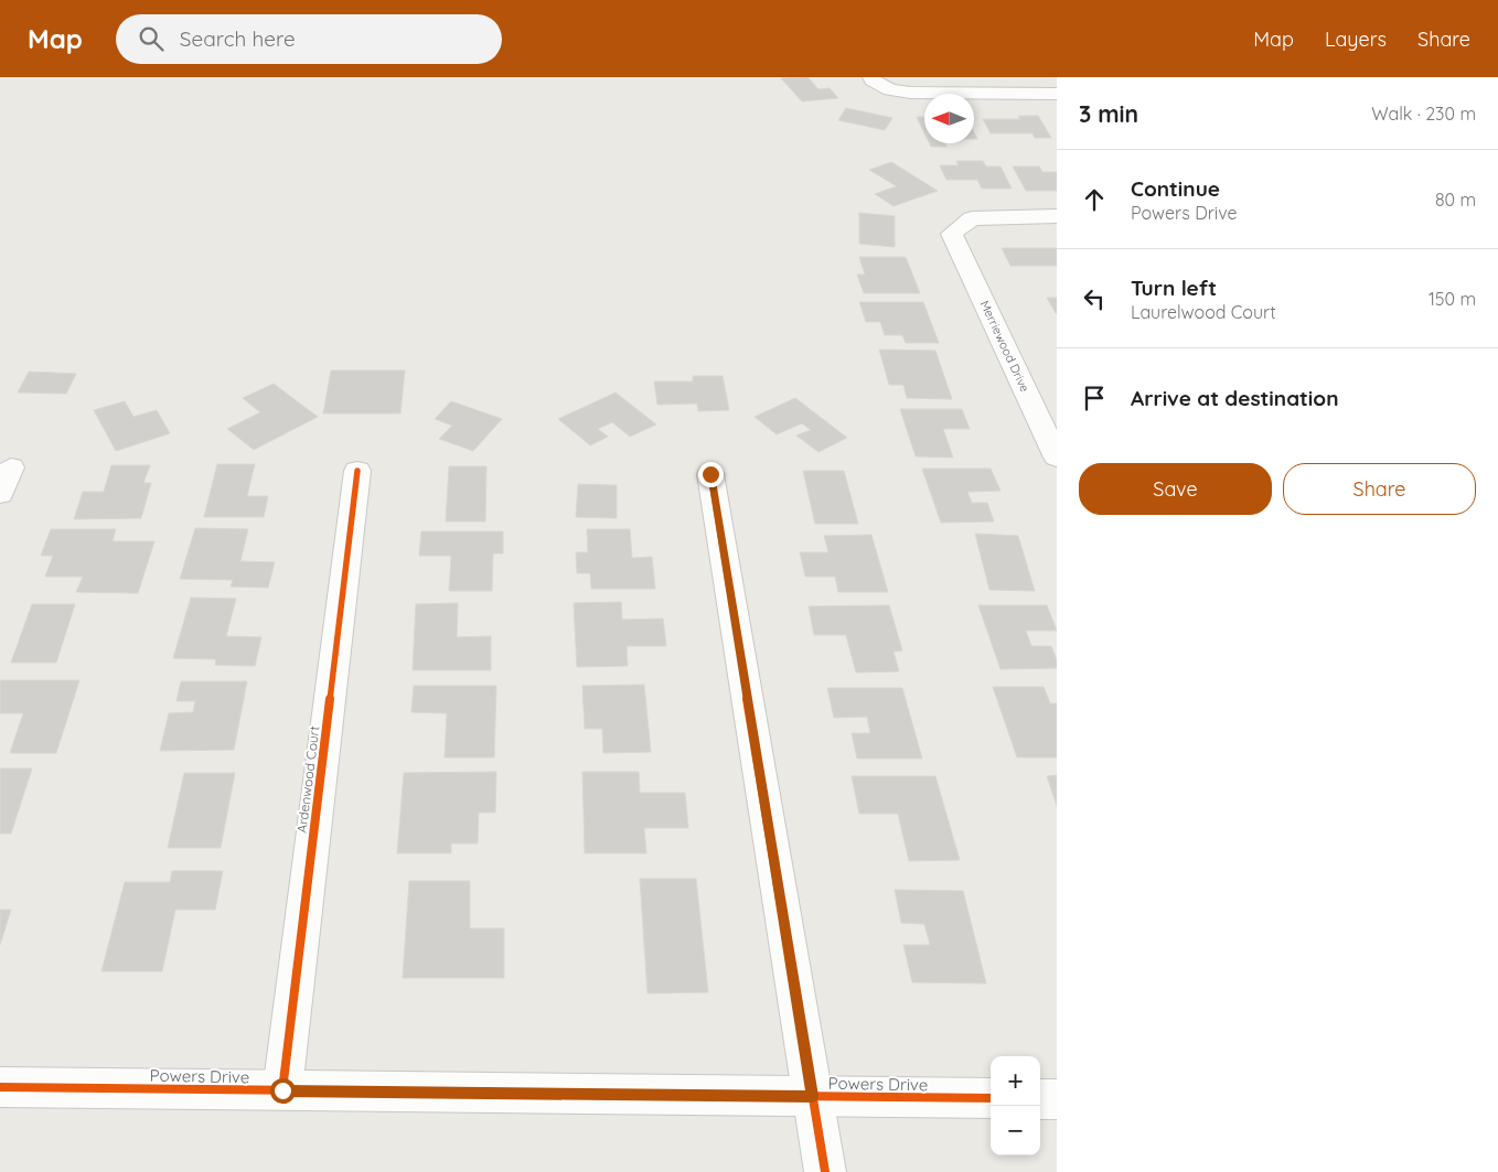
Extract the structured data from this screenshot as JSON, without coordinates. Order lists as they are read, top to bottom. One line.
{"streets":{"street":["Merriewood Drive","Ardenwood Court","Powers Drive"]},"crossings":[["Ardenwood Court","Powers Drive"]],"north":"left","page":{"header":"Map","search":"Search here","nav":["Map","Layers","Share"],"heading":["3 min","Walk · 230 m"],"list":[["Continue","Powers Drive","80 m"],["Turn left","Laurelwood Court","150 m"],"Arrive at destination"],"buttons":["Save","Share"],"map_buttons":["+","−"]}}
